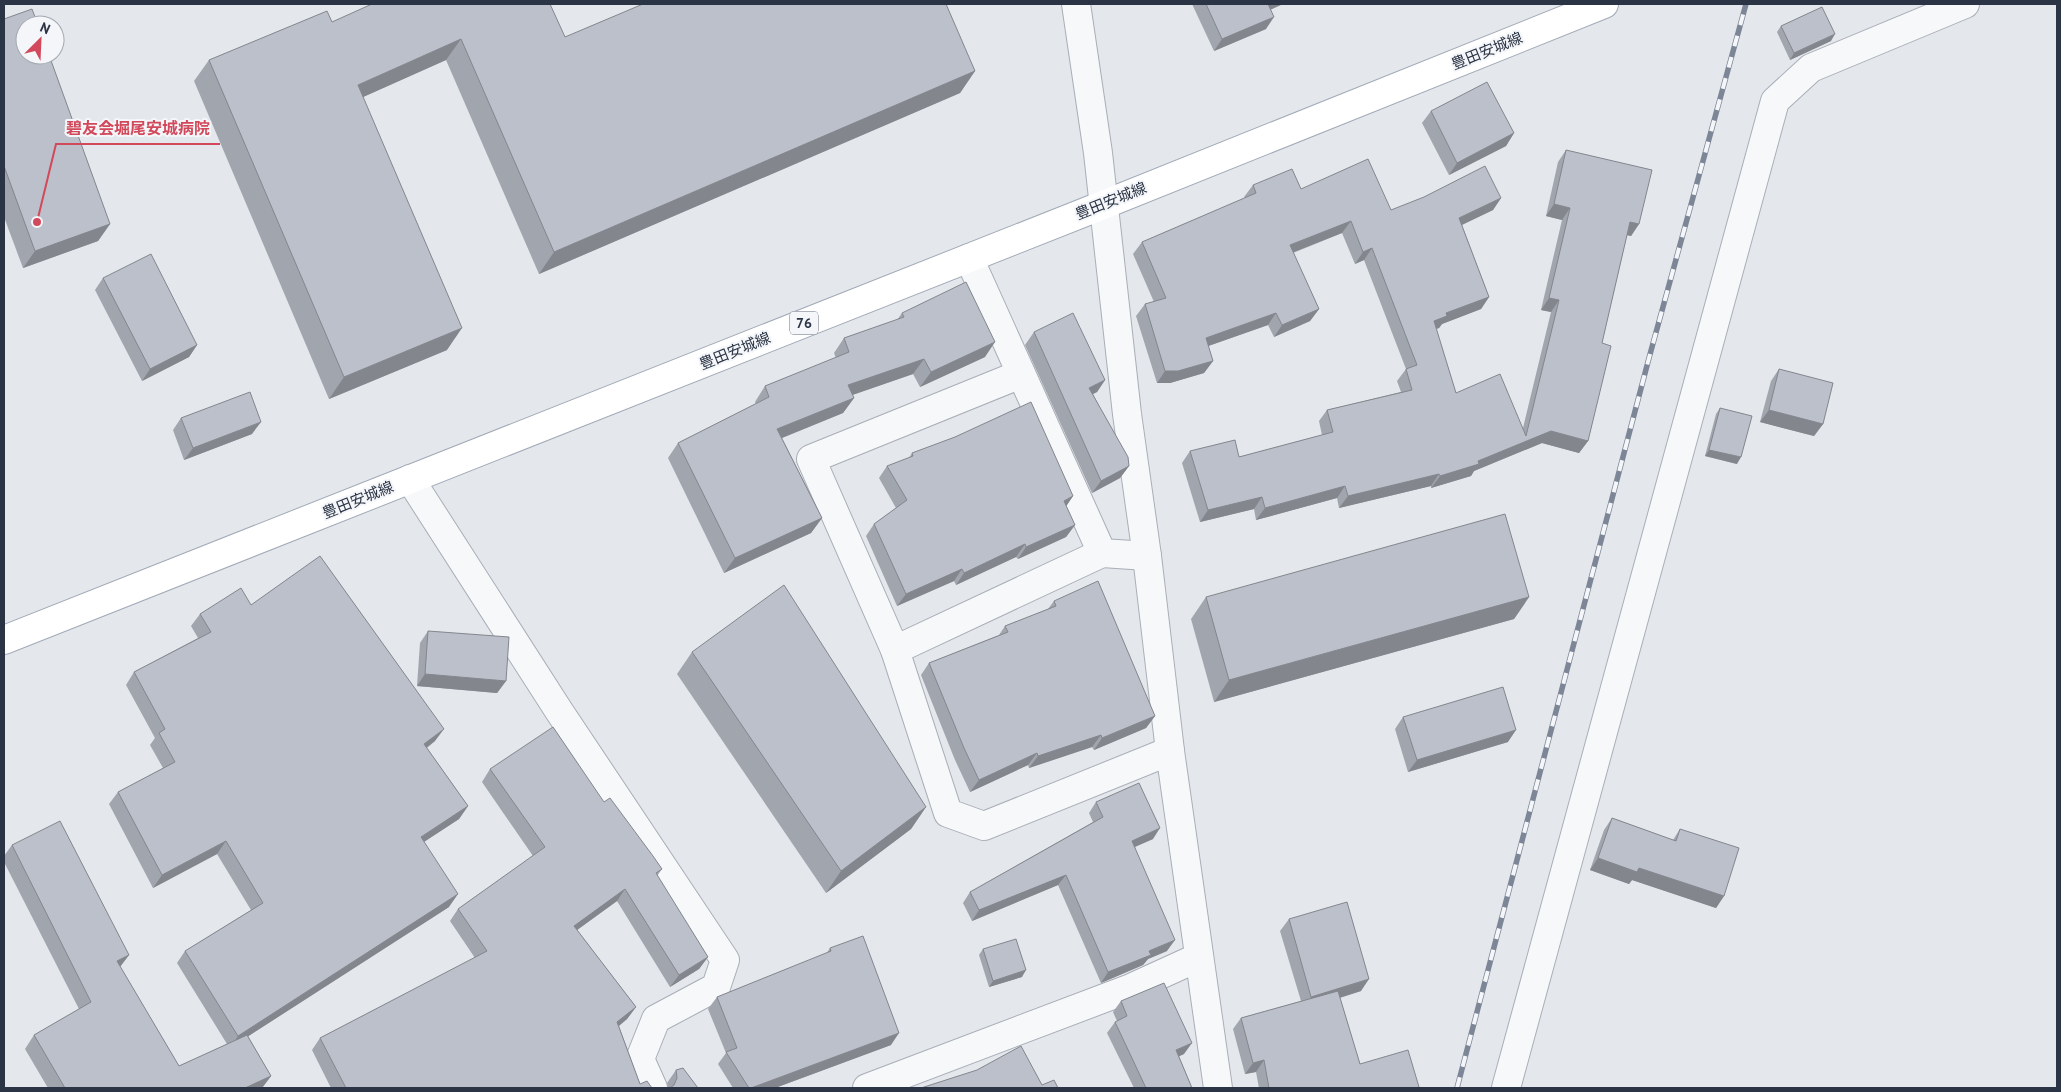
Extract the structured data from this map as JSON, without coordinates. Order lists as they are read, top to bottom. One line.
{"streets":{"main road":["豊田安城線","76"]},"places":["碧友会堀尾安城病院"],"north":"top right"}
